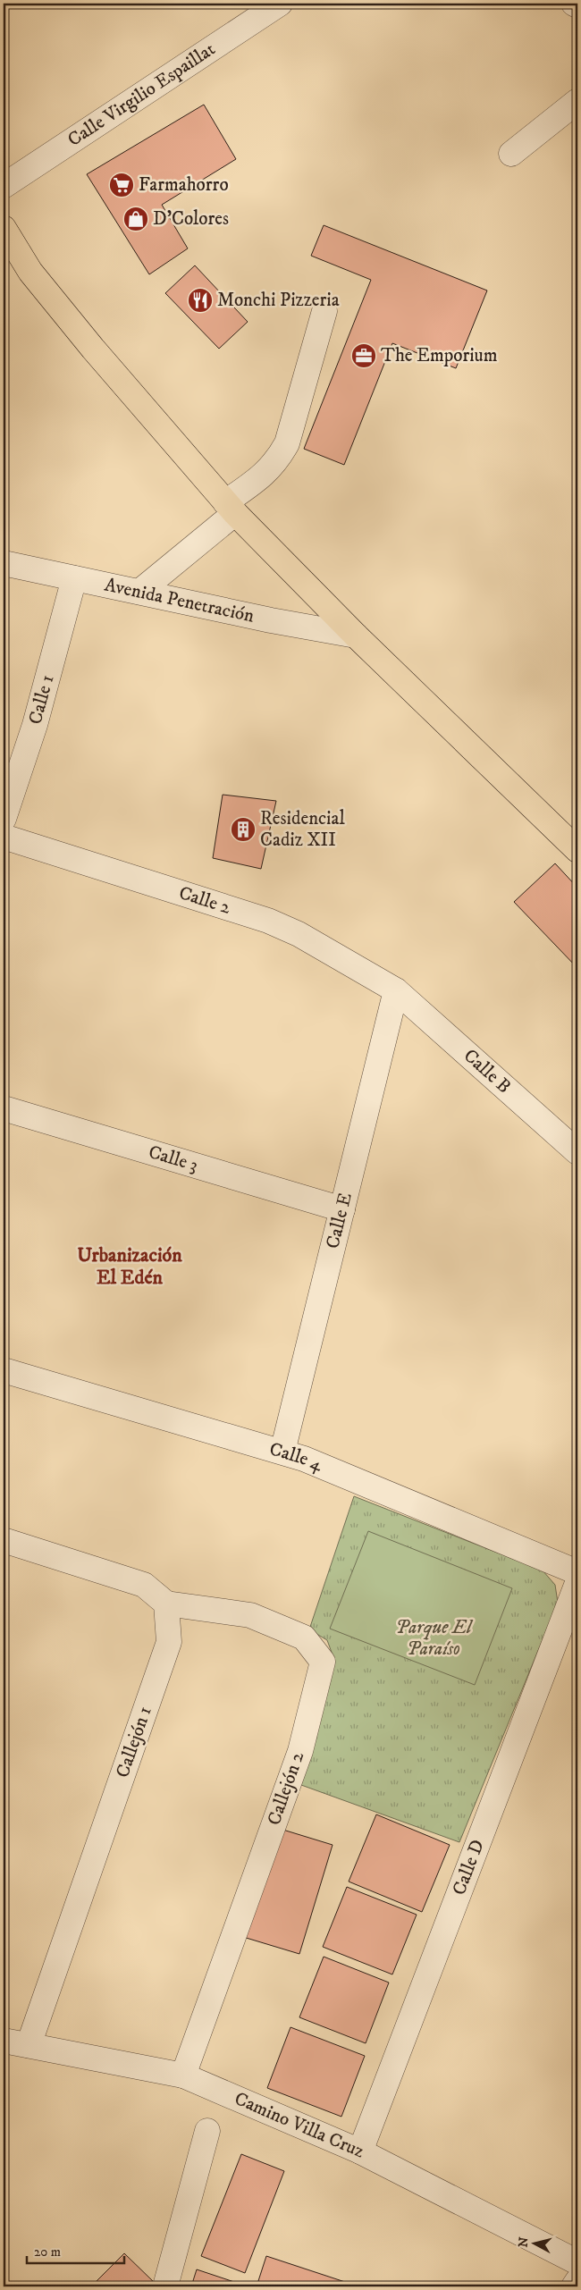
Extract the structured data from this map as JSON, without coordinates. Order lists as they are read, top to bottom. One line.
{"streets":{"street":["Calle Virgilio Espaillat","Avenida Penetración","Calle 1","Calle 2","Calle B","Calle 3","Calle E","Calle 4","Callejón 1","Callejón 2","Calle D","Camino Villa Cruz"]},"crossings":[["Avenida Penetración","Calle 1"],["Calle 2","Calle B"],["Calle 2","Calle E"],["Calle B","Calle E"],["Calle 3","Calle E"],["Calle E","Calle 4"],["Callejón 1","Callejón 2"],["Callejón 1","Camino Villa Cruz"],["Callejón 2","Camino Villa Cruz"],["Calle D","Camino Villa Cruz"]],"districts":["Urbanización El Edén"],"parks":["Parque El Paraíso"],"places":{"supermarket":["Farmahorro"],"shop":["D'Colores"],"restaurant":["Monchi Pizzeria"],"office":["The Emporium"],"building":["Residencial Cadiz XII"]},"scale_bar":"20 m","north":"left"}
